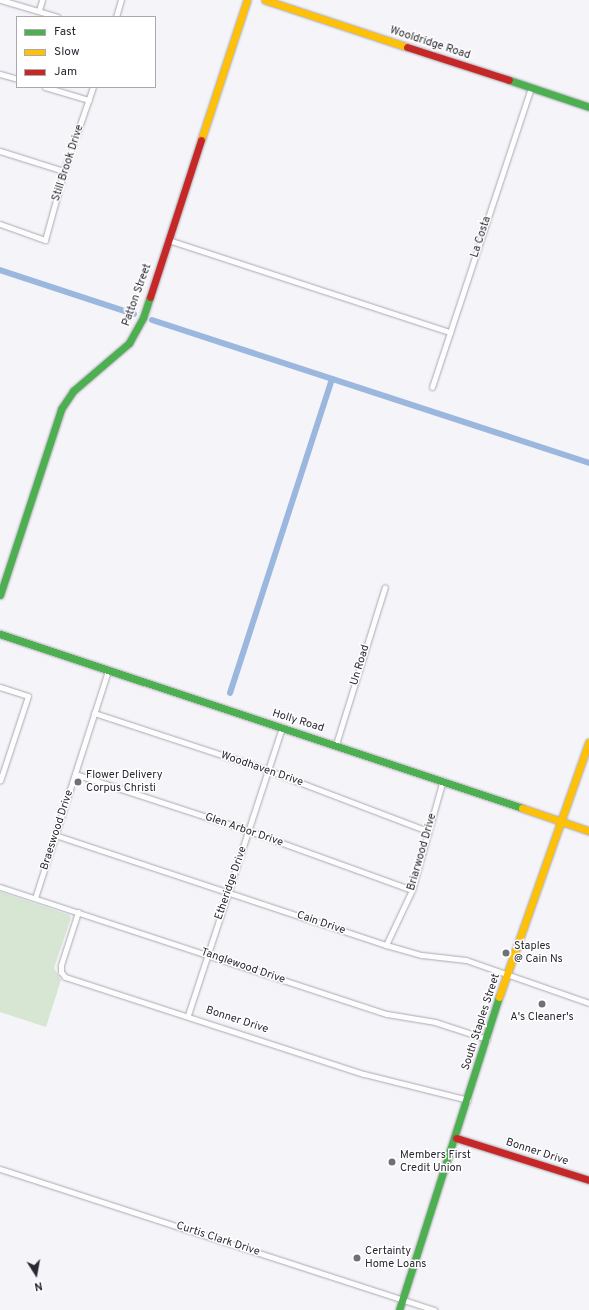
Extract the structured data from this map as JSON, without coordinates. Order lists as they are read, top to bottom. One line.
{"streets":{"main road":["Wooldridge Road","Patton Street","Holly Road","Bonner Drive","South Staples Street"],"street":["Still Brook Drive","La Costa","Un Road","Woodhaven Drive","Braeswood Drive","Glen Arbor Drive","Briarwood Drive","Etheridge Drive","Cain Drive","Tanglewood Drive","Curtis Clark Drive"]},"crossings":[["Wooldridge Road","La Costa"],["Un Road","Holly Road"],["Holly Road","Braeswood Drive"],["Holly Road","Briarwood Drive"],["Holly Road","Etheridge Drive"],["Holly Road","South Staples Street"],["Woodhaven Drive","Braeswood Drive"],["Woodhaven Drive","Briarwood Drive"],["Woodhaven Drive","Etheridge Drive"],["Braeswood Drive","Glen Arbor Drive"],["Braeswood Drive","Cain Drive"],["Braeswood Drive","Tanglewood Drive"],["Glen Arbor Drive","Briarwood Drive"],["Glen Arbor Drive","Etheridge Drive"],["Briarwood Drive","Cain Drive"],["Etheridge Drive","Cain Drive"],["Etheridge Drive","Tanglewood Drive"],["Etheridge Drive","Bonner Drive"],["Cain Drive","South Staples Street"],["Tanglewood Drive","Bonner Drive"],["Tanglewood Drive","South Staples Street"],["Bonner Drive","South Staples Street"],["South Staples Street","Curtis Clark Drive"]],"places":["Flower Delivery Corpus Christi","Staples @ Cain Ns","A's Cleaner's","Members First Credit Union","Certainty Home Loans"],"legend":["Fast","Slow","Jam"],"north":"bottom"}
